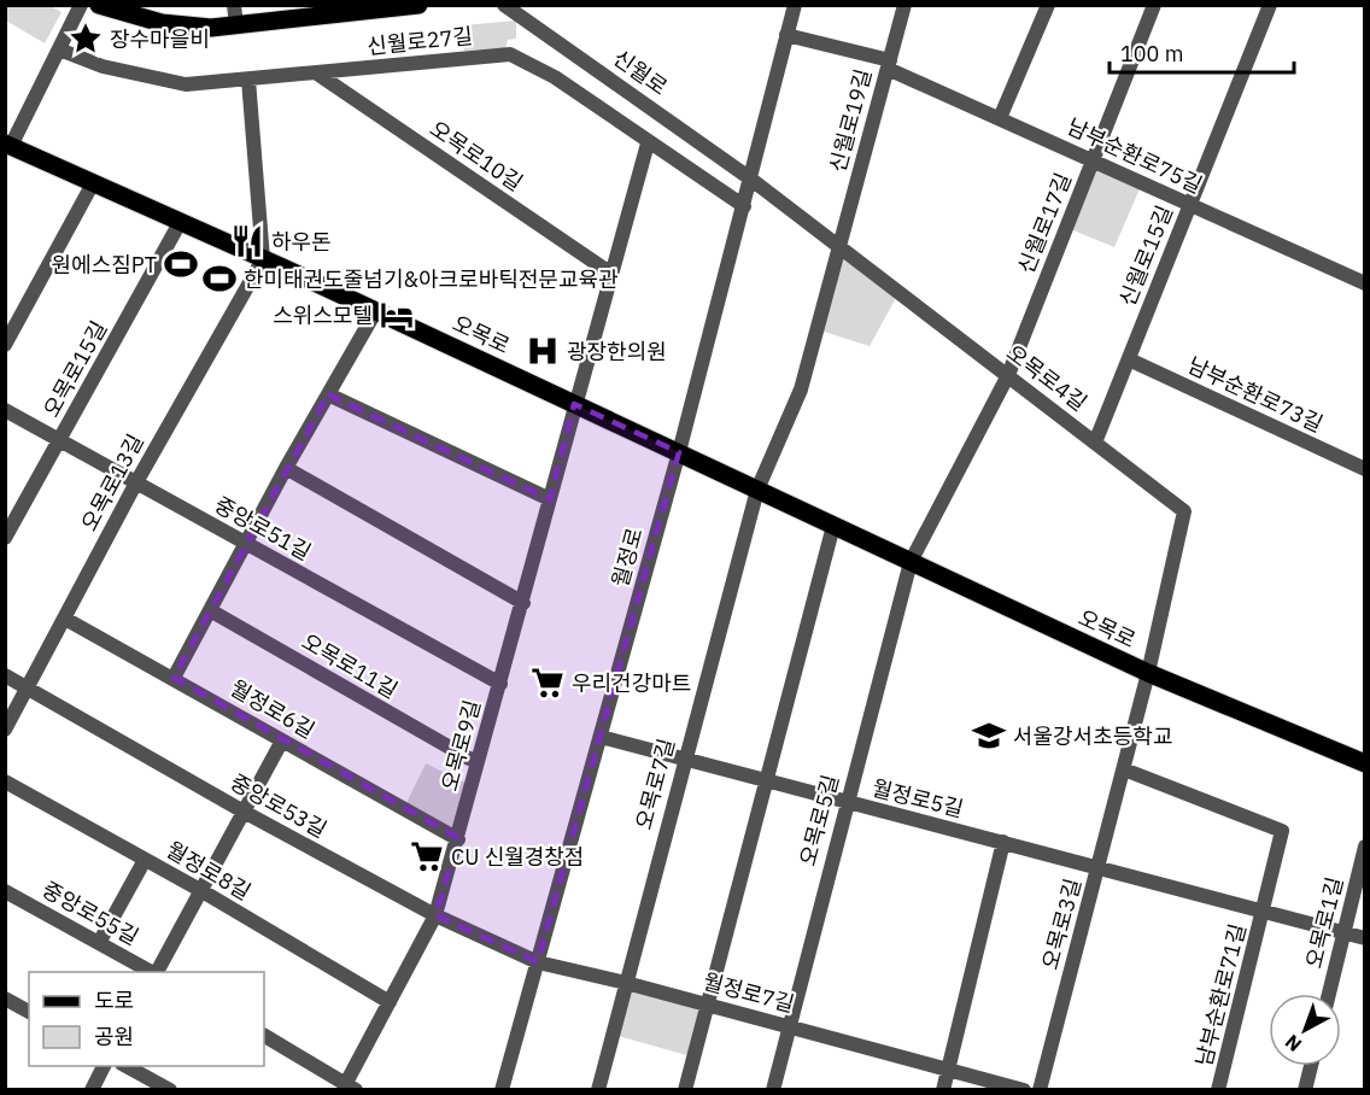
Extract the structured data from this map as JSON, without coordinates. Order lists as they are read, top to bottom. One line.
{"streets":{"main road":["오목로"],"street":["신월로27길","신월로","신월로19길","오목로10길","남부순환로75길","신월로17길","신월로15길","오목로15길","오목로4길","남부순환로73길","오목로13길","중앙로51길","월정로","오목로11길","월정로6길","오목로9길","오목로7길","월정로5길","중앙로53길","오목로5길","월정로8길","중앙로55길","오목로1길","오목로3길","월정로7길","남부순환로71길"]},"crossings":[["신월로27길","오목로10길"],["신월로27길","오목로"],["신월로27길","월정로"],["신월로","오목로4길"],["신월로","월정로"],["신월로19길","남부순환로75길"],["신월로19길","오목로4길"],["남부순환로75길","신월로17길"],["남부순환로75길","신월로15길"],["신월로17길","오목로"],["신월로17길","오목로4길"],["신월로17길","오목로5길"],["신월로15길","오목로4길"],["신월로15길","남부순환로73길"],["오목로","오목로15길"],["오목로","오목로4길"],["오목로","오목로13길"],["오목로","월정로"],["오목로","오목로9길"],["오목로","오목로7길"],["오목로","오목로5길"],["오목로","오목로3길"],["오목로15길","중앙로51길"],["오목로4길","월정로"],["오목로4길","오목로3길"],["오목로13길","중앙로51길"],["오목로13길","월정로6길"],["오목로13길","중앙로53길"],["중앙로51길","오목로9길"],["월정로","월정로5길"],["월정로","중앙로53길"],["월정로","월정로7길"],["월정로6길","오목로9길"],["오목로9길","중앙로53길"],["오목로9길","월정로8길"],["오목로7길","월정로5길"],["오목로7길","월정로7길"],["월정로5길","오목로5길"],["월정로5길","오목로3길"],["월정로5길","남부순환로71길"],["중앙로53길","월정로7길"],["오목로5길","월정로7길"],["오목로1길","남부순환로71길"],["오목로3길","남부순환로71길"]],"places":{"place":["장수마을비"],"restaurant":["하우돈"],"sports":["원에스짐PT","한미태권도줄넘기&아크로바틱전문교육관"],"hotel":["스위스모텔"],"hospital":["광장한의원"],"supermarket":["우리건강마트","CU 신월경창점"],"school or university":["서울강서초등학교"]},"legend":["도로","공원"],"scale_bar":"100 m","north":"bottom left"}
